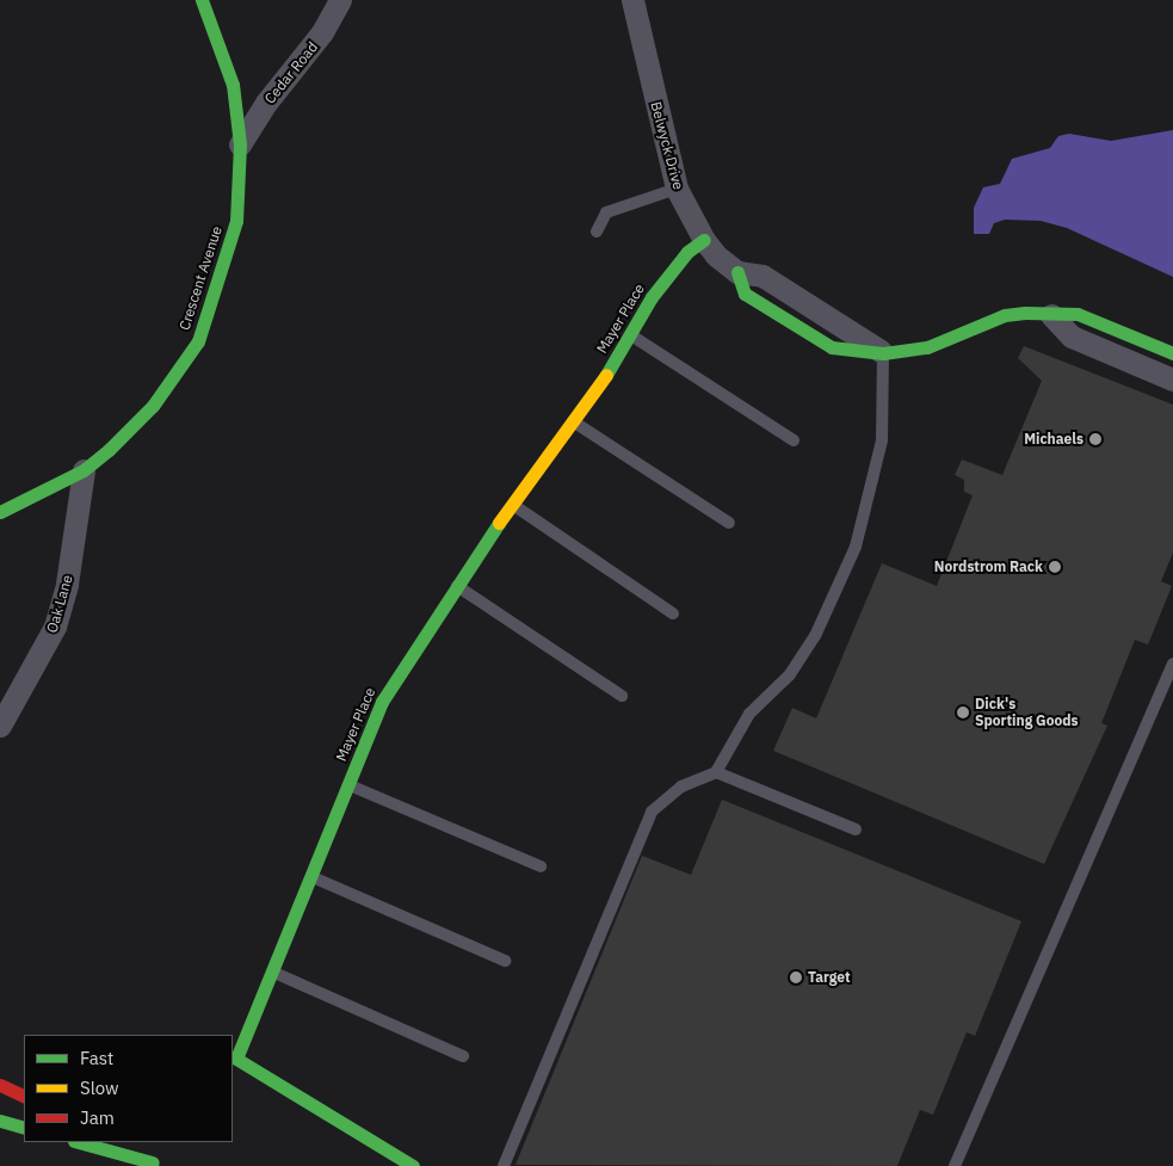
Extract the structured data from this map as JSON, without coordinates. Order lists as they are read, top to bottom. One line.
{"streets":{"main road":["Crescent Avenue","Mayer Place"],"street":["Cedar Road","Belwyck Drive","Oak Lane"]},"crossings":[["Cedar Road","Crescent Avenue"],["Belwyck Drive","Mayer Place"],["Crescent Avenue","Oak Lane"]],"places":["Michaels","Nordstrom Rack","Dick's Sporting Goods","Target"],"legend":["Fast","Slow","Jam"]}
